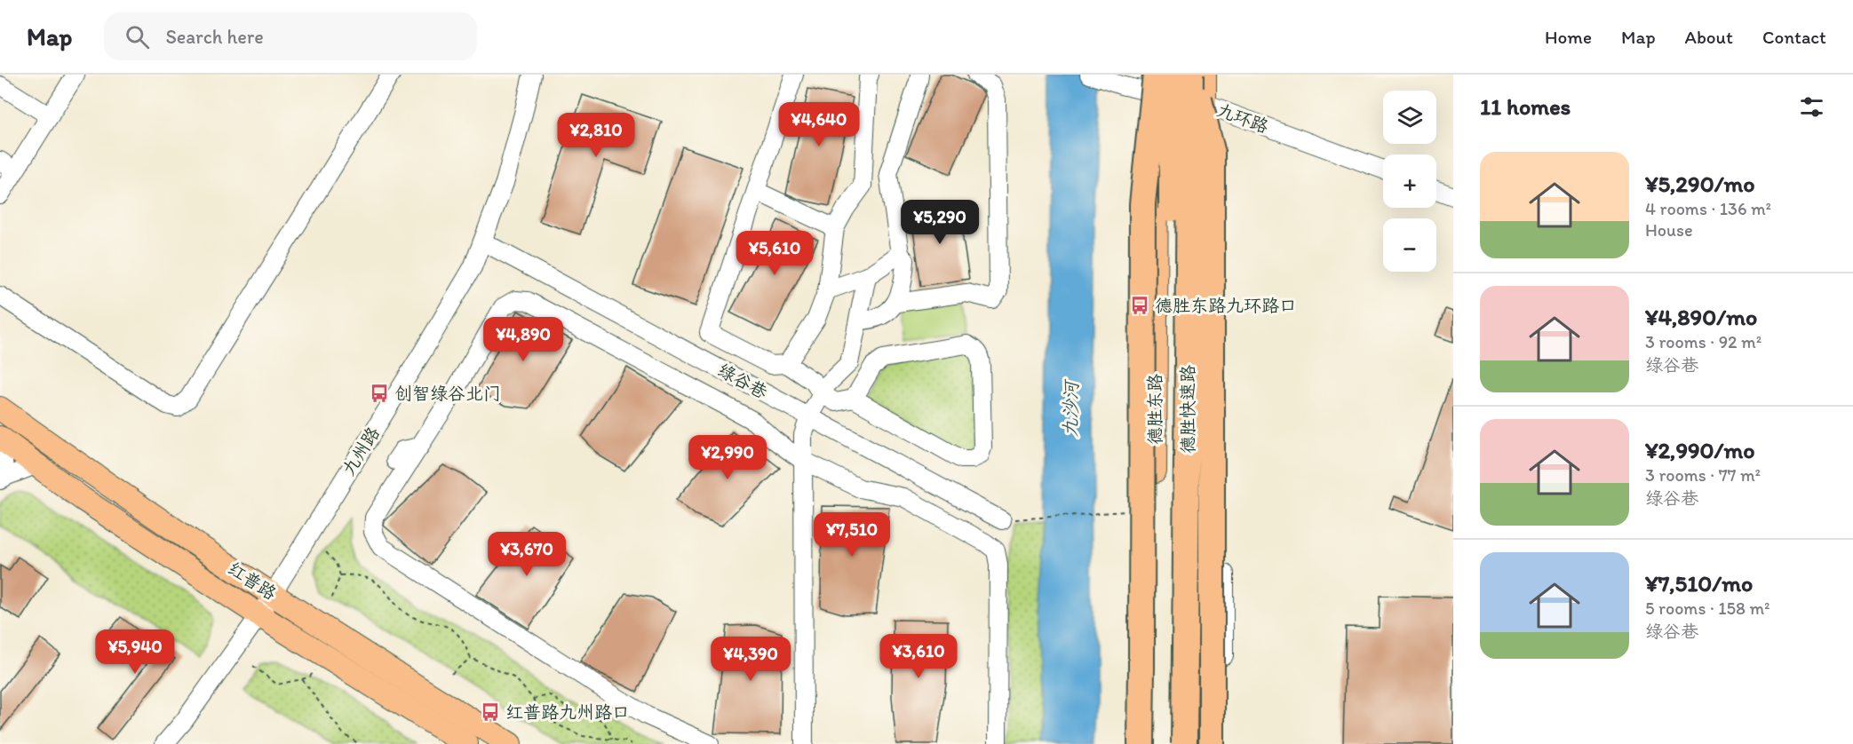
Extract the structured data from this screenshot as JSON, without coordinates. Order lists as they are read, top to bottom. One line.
{"streets":{"highway":["德胜快速路"],"main road":["德胜东路","红普路"],"street":["九环路","绿谷巷","九州路"]},"crossings":[["九环路","德胜东路"],["九环路","德胜快速路"],["绿谷巷","九州路"],["德胜东路","德胜快速路"],["九州路","红普路"]],"water":["九沙河"],"places":{"bus stop":["德胜东路九环路口","创智绿谷北门","红普路九州路口"]},"page":{"header":"Map","search":"Search here","nav":["Home","Map","About","Contact"],"heading":"11 homes","map_buttons":["+","−"],"price":["¥4,640","¥2,810","¥5,290","¥5,610","¥4,890","¥2,990","¥7,510","¥3,670","¥5,940","¥3,610","¥4,390"],"list":[{"name":"¥5,290/mo","note":"4 rooms · 136 m² · House"},{"name":"¥4,890/mo","note":"3 rooms · 92 m² · 绿谷巷"},{"name":"¥2,990/mo","note":"3 rooms · 77 m² · 绿谷巷"},{"name":"¥7,510/mo","note":"5 rooms · 158 m² · 绿谷巷"}]}}
